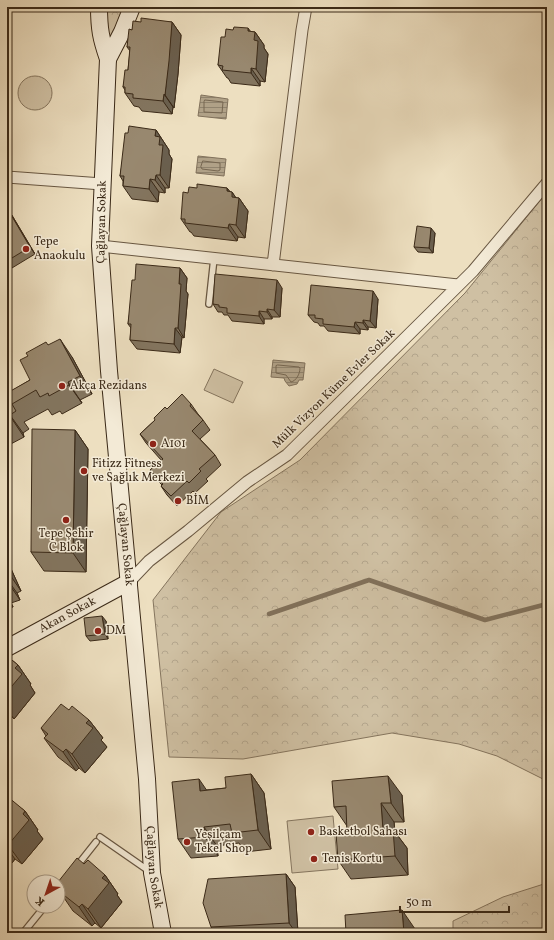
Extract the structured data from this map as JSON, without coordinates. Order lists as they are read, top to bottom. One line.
{"streets":{"street":["Çağlayan Sokak","Mülk Vizyon Küme Evler Sokak","Akan Sokak"]},"crossings":[["Çağlayan Sokak","Mülk Vizyon Küme Evler Sokak"],["Çağlayan Sokak","Akan Sokak"],["Mülk Vizyon Küme Evler Sokak","Akan Sokak"]],"places":["Tepe Anaokulu","Akça Rezidans","A101","Fitizz Fitness ve Sağlık Merkezi","BİM","Tepe Şehir C Blok","DM","Basketbol Sahası","Yeşilçam Tekel Shop","Tenis Kortu"],"scale_bar":"50 m","north":"bottom left"}
